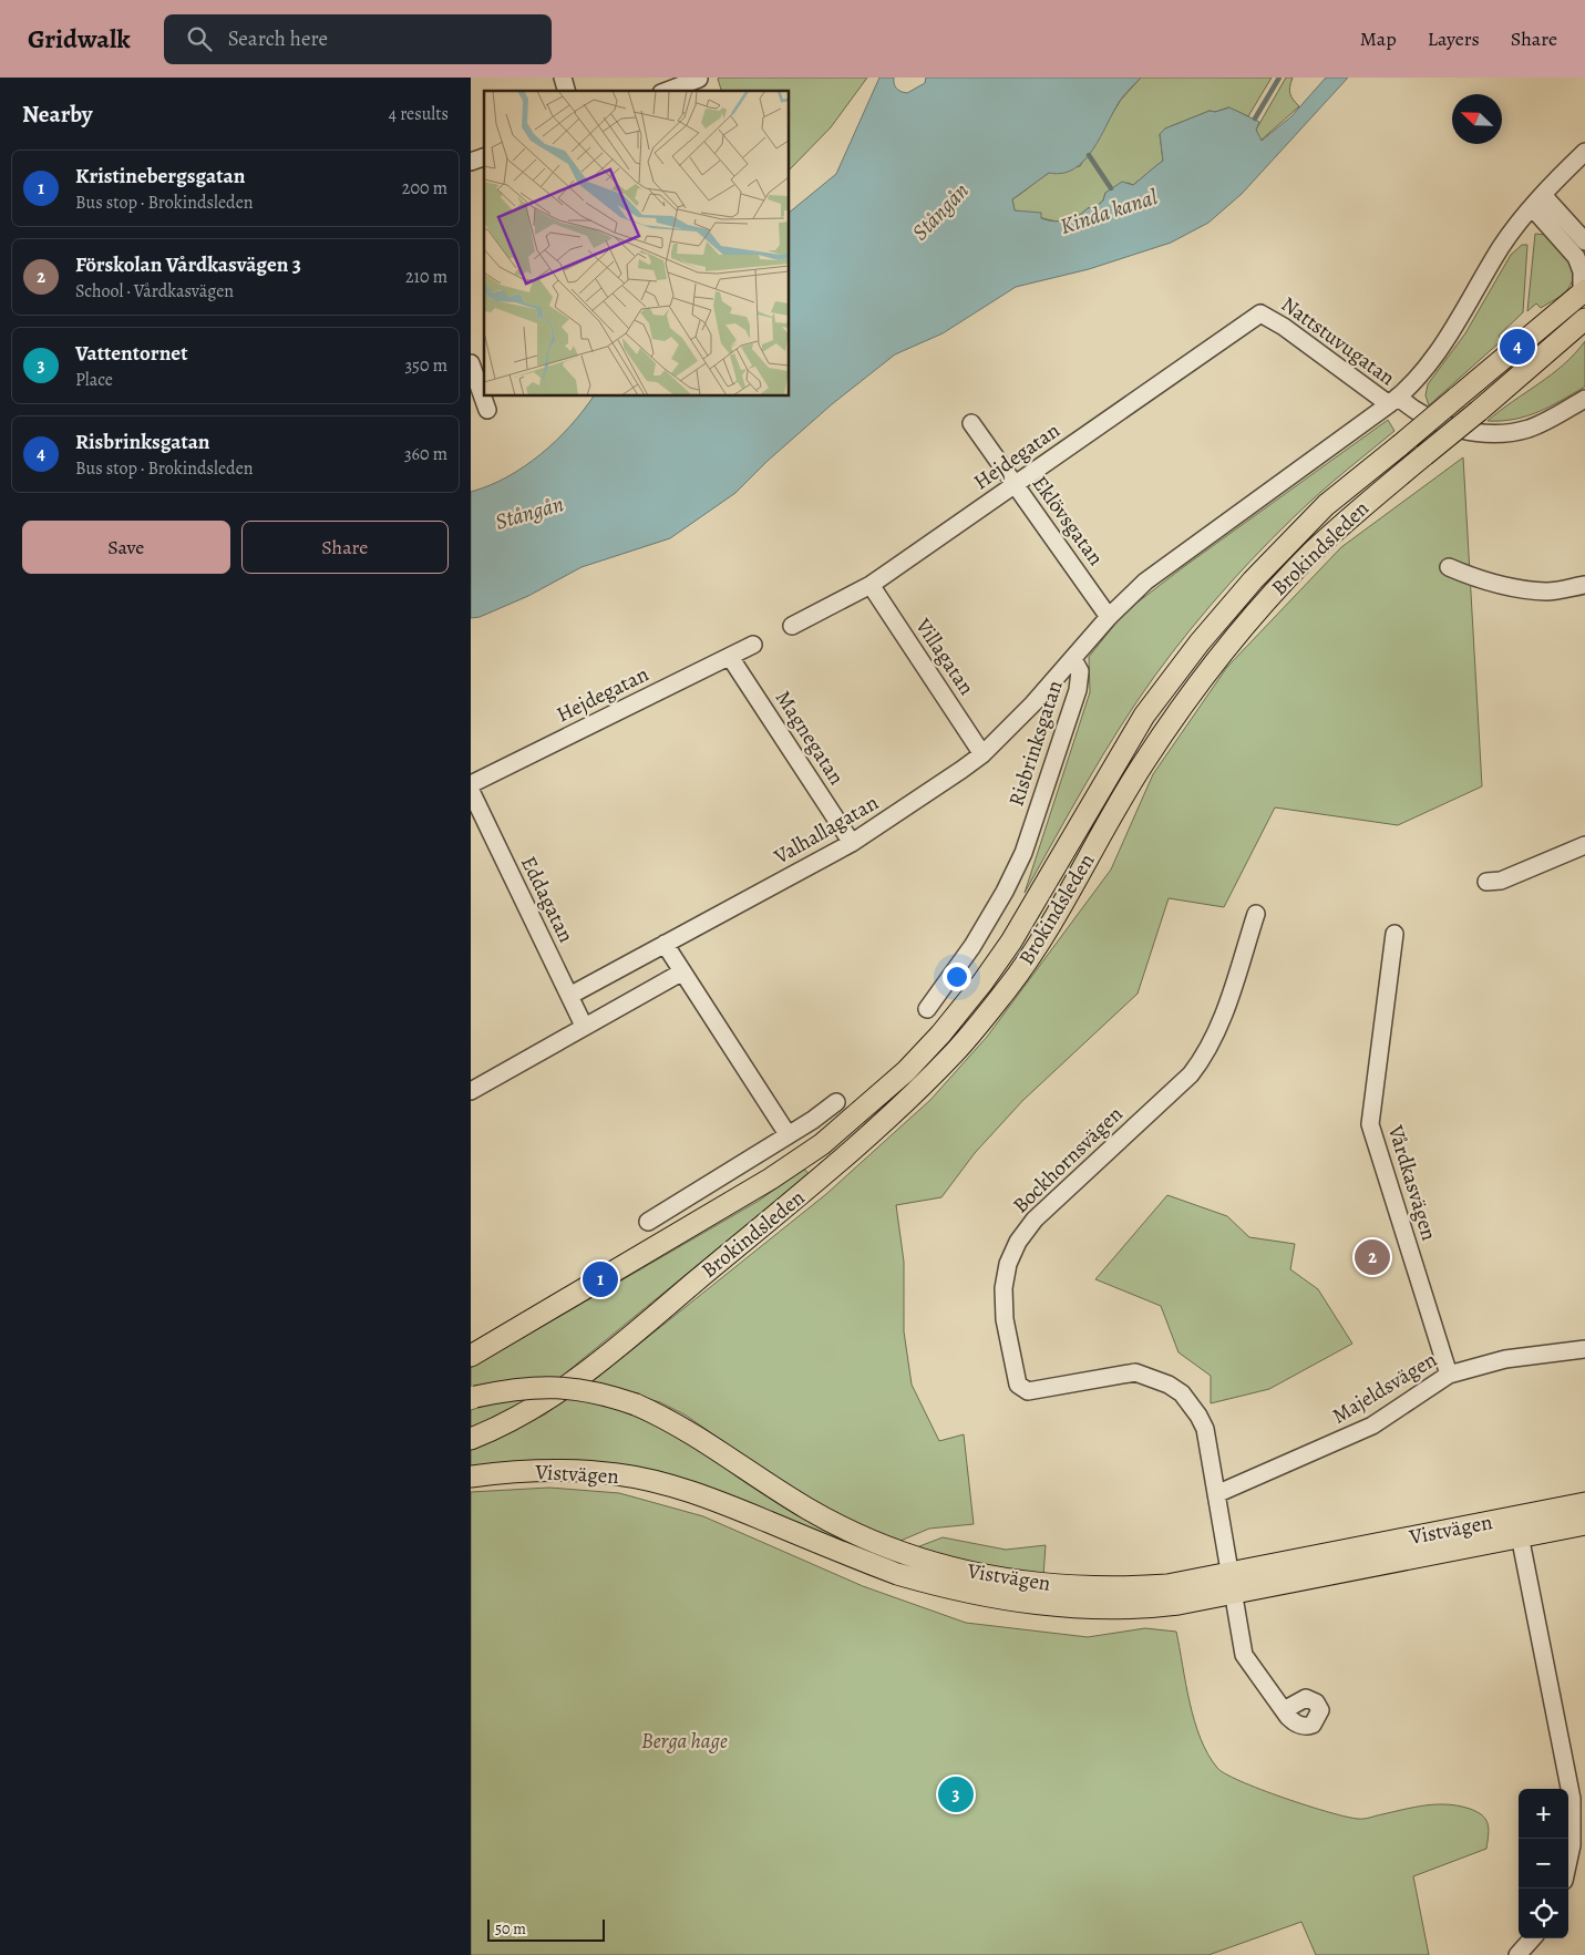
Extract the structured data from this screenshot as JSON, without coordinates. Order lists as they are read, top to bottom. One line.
{"streets":{"main road":["Brokindsleden","Vistvägen"],"street":["Nattstuvugatan","Hejdegatan","Eklövsgatan","Villagatan","Magnegatan","Risbrinksgatan","Valhallagatan","Eddagatan","Bockhornsvägen","Vårdkasvägen","Majeldsvägen"]},"crossings":[["Nattstuvugatan","Hejdegatan"],["Nattstuvugatan","Risbrinksgatan"],["Hejdegatan","Eklövsgatan"],["Hejdegatan","Villagatan"],["Hejdegatan","Magnegatan"],["Eklövsgatan","Risbrinksgatan"],["Villagatan","Valhallagatan"],["Magnegatan","Valhallagatan"],["Risbrinksgatan","Valhallagatan"],["Valhallagatan","Eddagatan"],["Bockhornsvägen","Majeldsvägen"],["Bockhornsvägen","Vistvägen"],["Vårdkasvägen","Majeldsvägen"]],"water":["Stångån","Kinda kanal"],"parks":["Berga hage"],"scale_bar":"50 m","north":"top left","page":{"header":"Gridwalk","search":"Search here","nav":["Map","Layers","Share"],"heading":["Nearby","4 results"],"list":[{"mark":"1","name":"Kristinebergsgatan","note":"Bus stop · Brokindsleden","value":"200 m"},{"mark":"2","name":"Förskolan Vårdkasvägen 3","note":"School · Vårdkasvägen","value":"210 m"},{"mark":"3","name":"Vattentornet","note":"Place","value":"350 m"},{"mark":"4","name":"Risbrinksgatan","note":"Bus stop · Brokindsleden","value":"360 m"}],"pins":["4","2","1","3"],"buttons":["Save","Share"],"map_buttons":["+","−"],"scale":"50 m"}}
